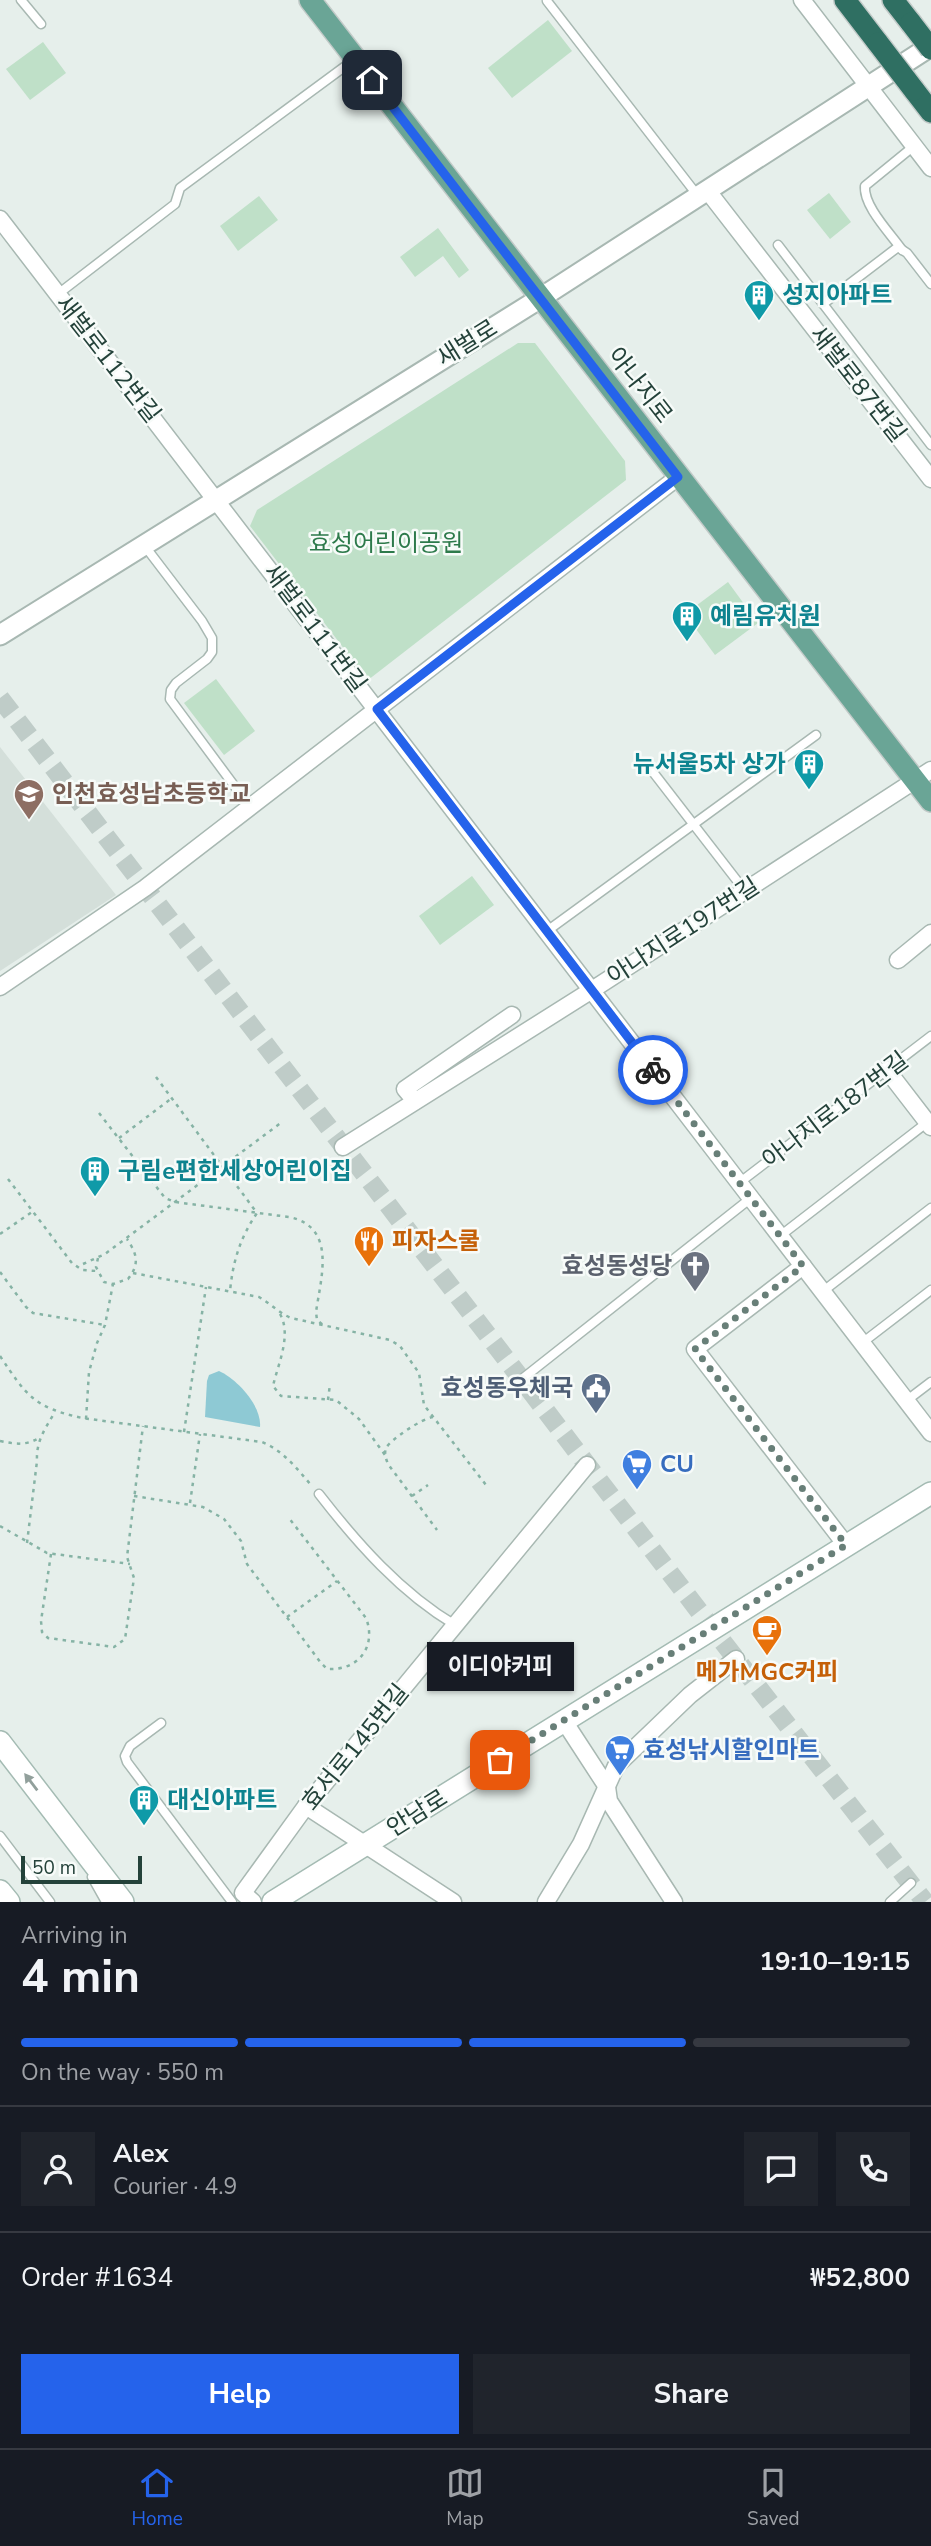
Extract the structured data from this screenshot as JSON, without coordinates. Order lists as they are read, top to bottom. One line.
{"streets":{"main road":["아나지로","안남로"],"street":["새벌로","새벌로112번길","새벌로87번길","새벌로111번길","아나지로197번길","효서로145번길"],"lane":["아나지로187번길"]},"crossings":[["새벌로","새벌로112번길"],["새벌로","새벌로87번길"],["새벌로","아나지로"],["새벌로","새벌로111번길"],["새벌로112번길","새벌로111번길"],["아나지로","아나지로197번길"],["새벌로111번길","아나지로197번길"],["새벌로111번길","아나지로187번길"]],"parks":["효성어린이공원"],"places":{"building":["성지아파트","예림유치원","뉴서울5차 상가","구림e편한세상어린이집","대신아파트"],"school or university":["인천효성남초등학교"],"restaurant":["피자스쿨"],"church":["효성동성당"],"public building":["효성동우체국"],"supermarket":["CU","효성낚시할인마트"],"cafe":["메가MGC커피"],"other":["이디야커피"]},"scale_bar":"50 m","page":{"bubble":"이디야커피","scale":"50 m","heading":["4 min","Arriving in","19:10–19:15"],"panel":["Alex","Courier · 4.9","Order #1634","₩52,800"],"bar":"On the way · 550 m","buttons":["Help","Share"],"tabs":["Home","Map","Saved"]}}
